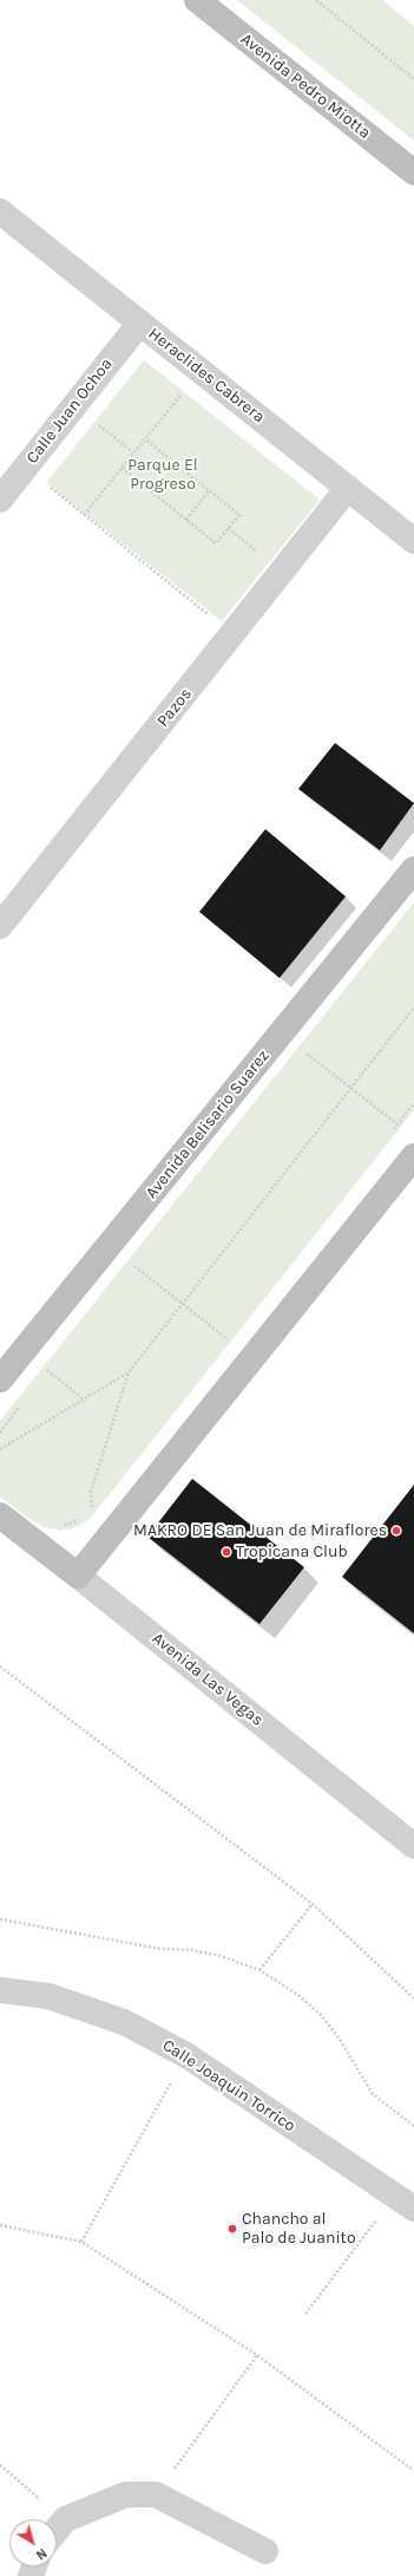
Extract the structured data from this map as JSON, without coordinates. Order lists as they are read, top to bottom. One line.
{"streets":{"street":["Avenida Pedro Miotta","Heraclides Cabrera","Calle Juan Ochoa","Pazos","Avenida Belisario Suarez","Avenida Las Vegas","Calle Joaquin Torrico"]},"crossings":[["Heraclides Cabrera","Calle Juan Ochoa"],["Heraclides Cabrera","Pazos"]],"parks":["Parque El Progreso"],"places":["MAKRO DE San Juan de Miraflores","Tropicana Club","Chancho al Palo de Juanito"],"north":"bottom right"}
